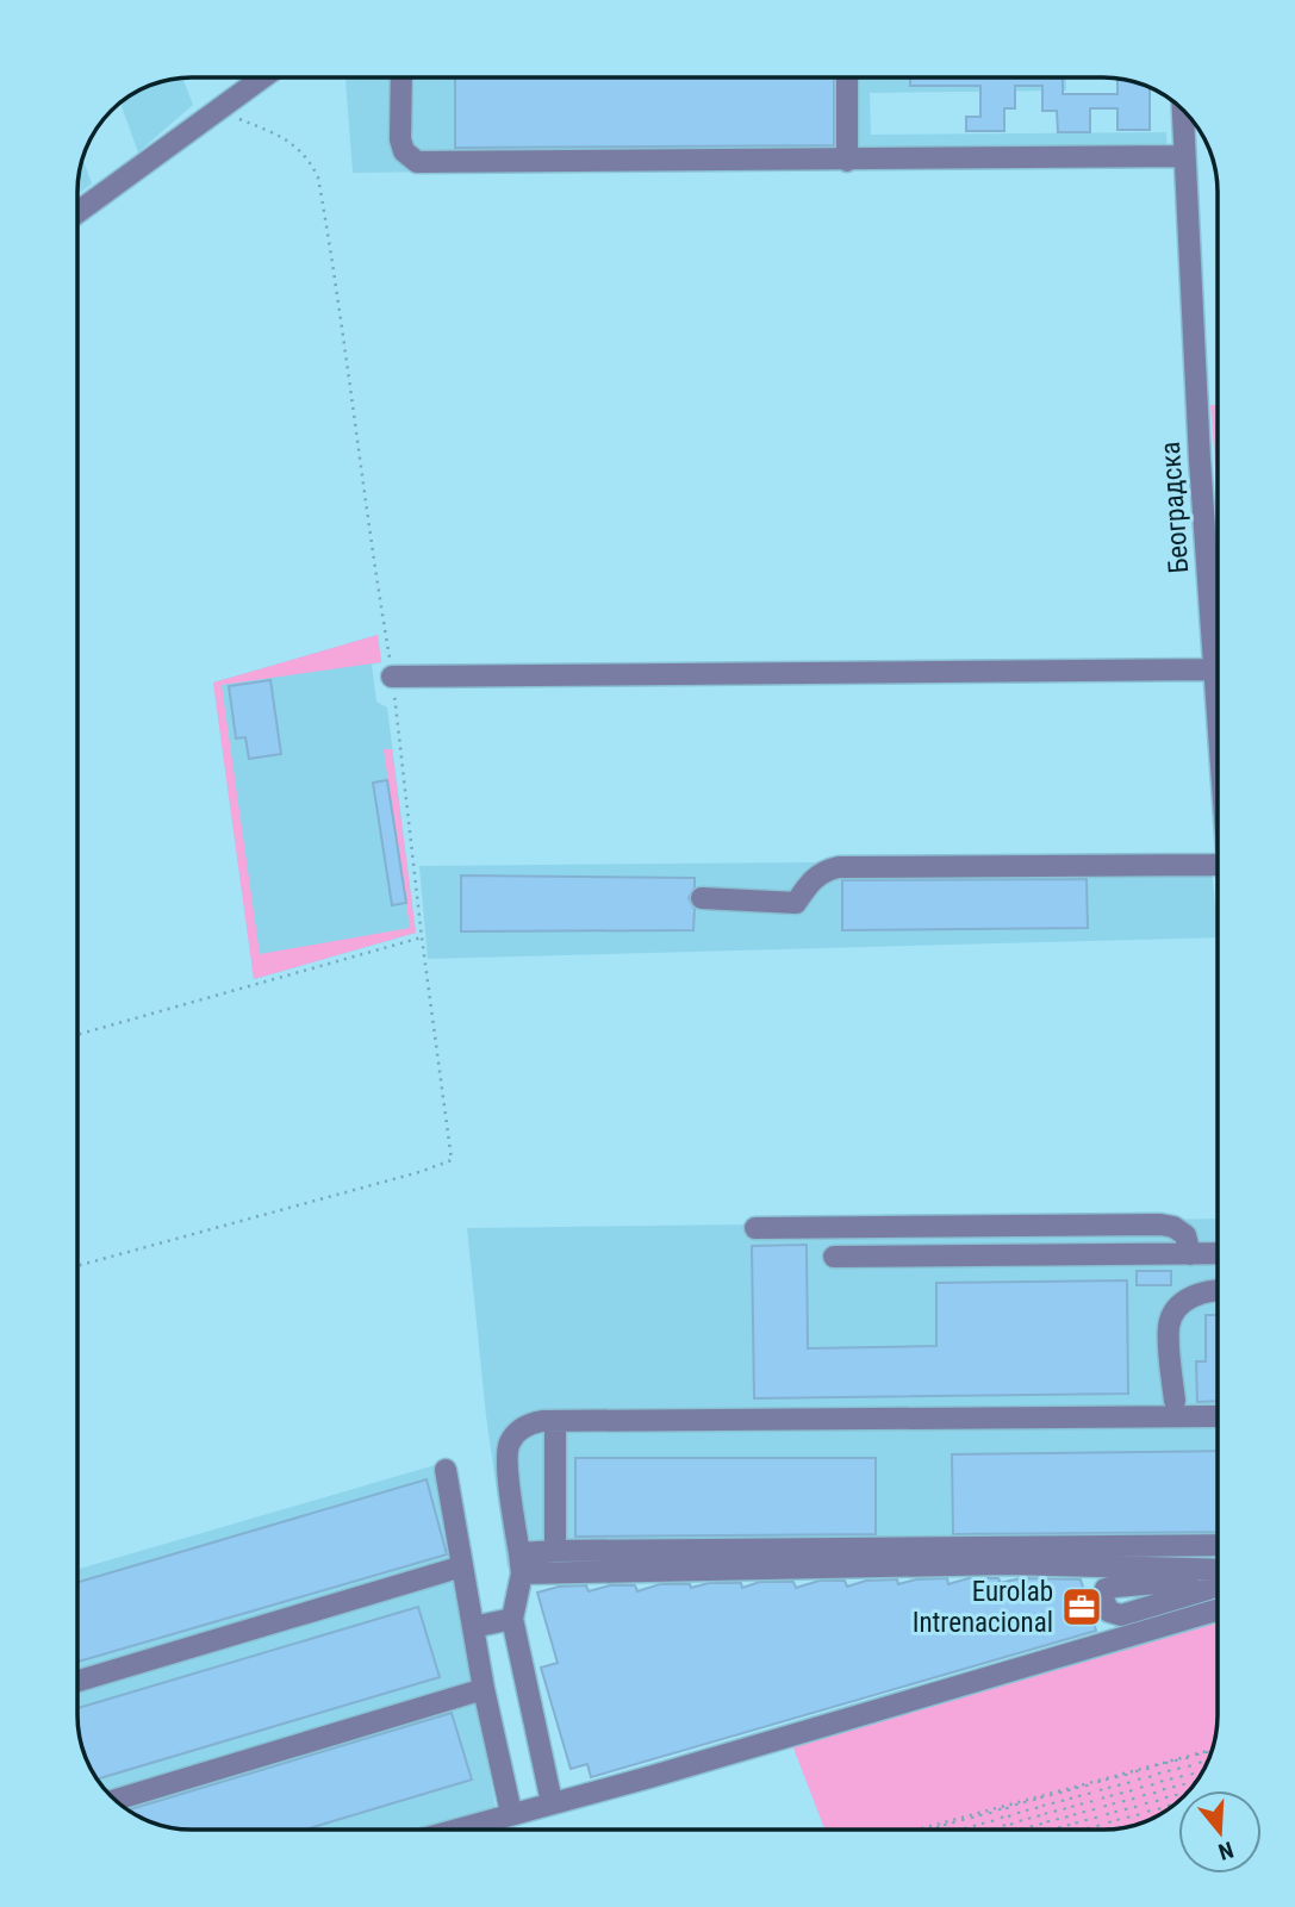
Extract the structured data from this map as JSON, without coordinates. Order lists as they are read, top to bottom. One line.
{"streets":{"street":["Београдска"]},"places":{"office":["Eurolab Intrenacional"]},"north":"bottom"}
